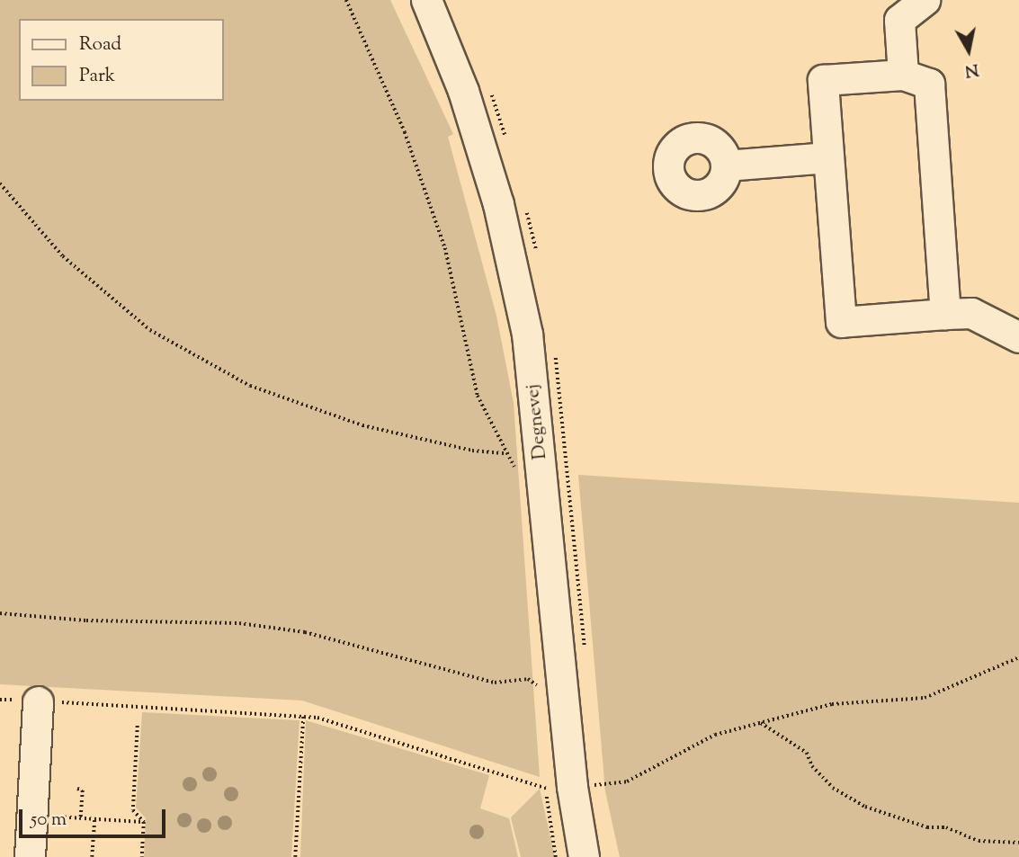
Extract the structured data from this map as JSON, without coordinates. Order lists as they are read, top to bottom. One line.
{"streets":{"street":["Degnevej"]},"legend":["Road","Park"],"scale_bar":"50 m","north":"bottom"}
